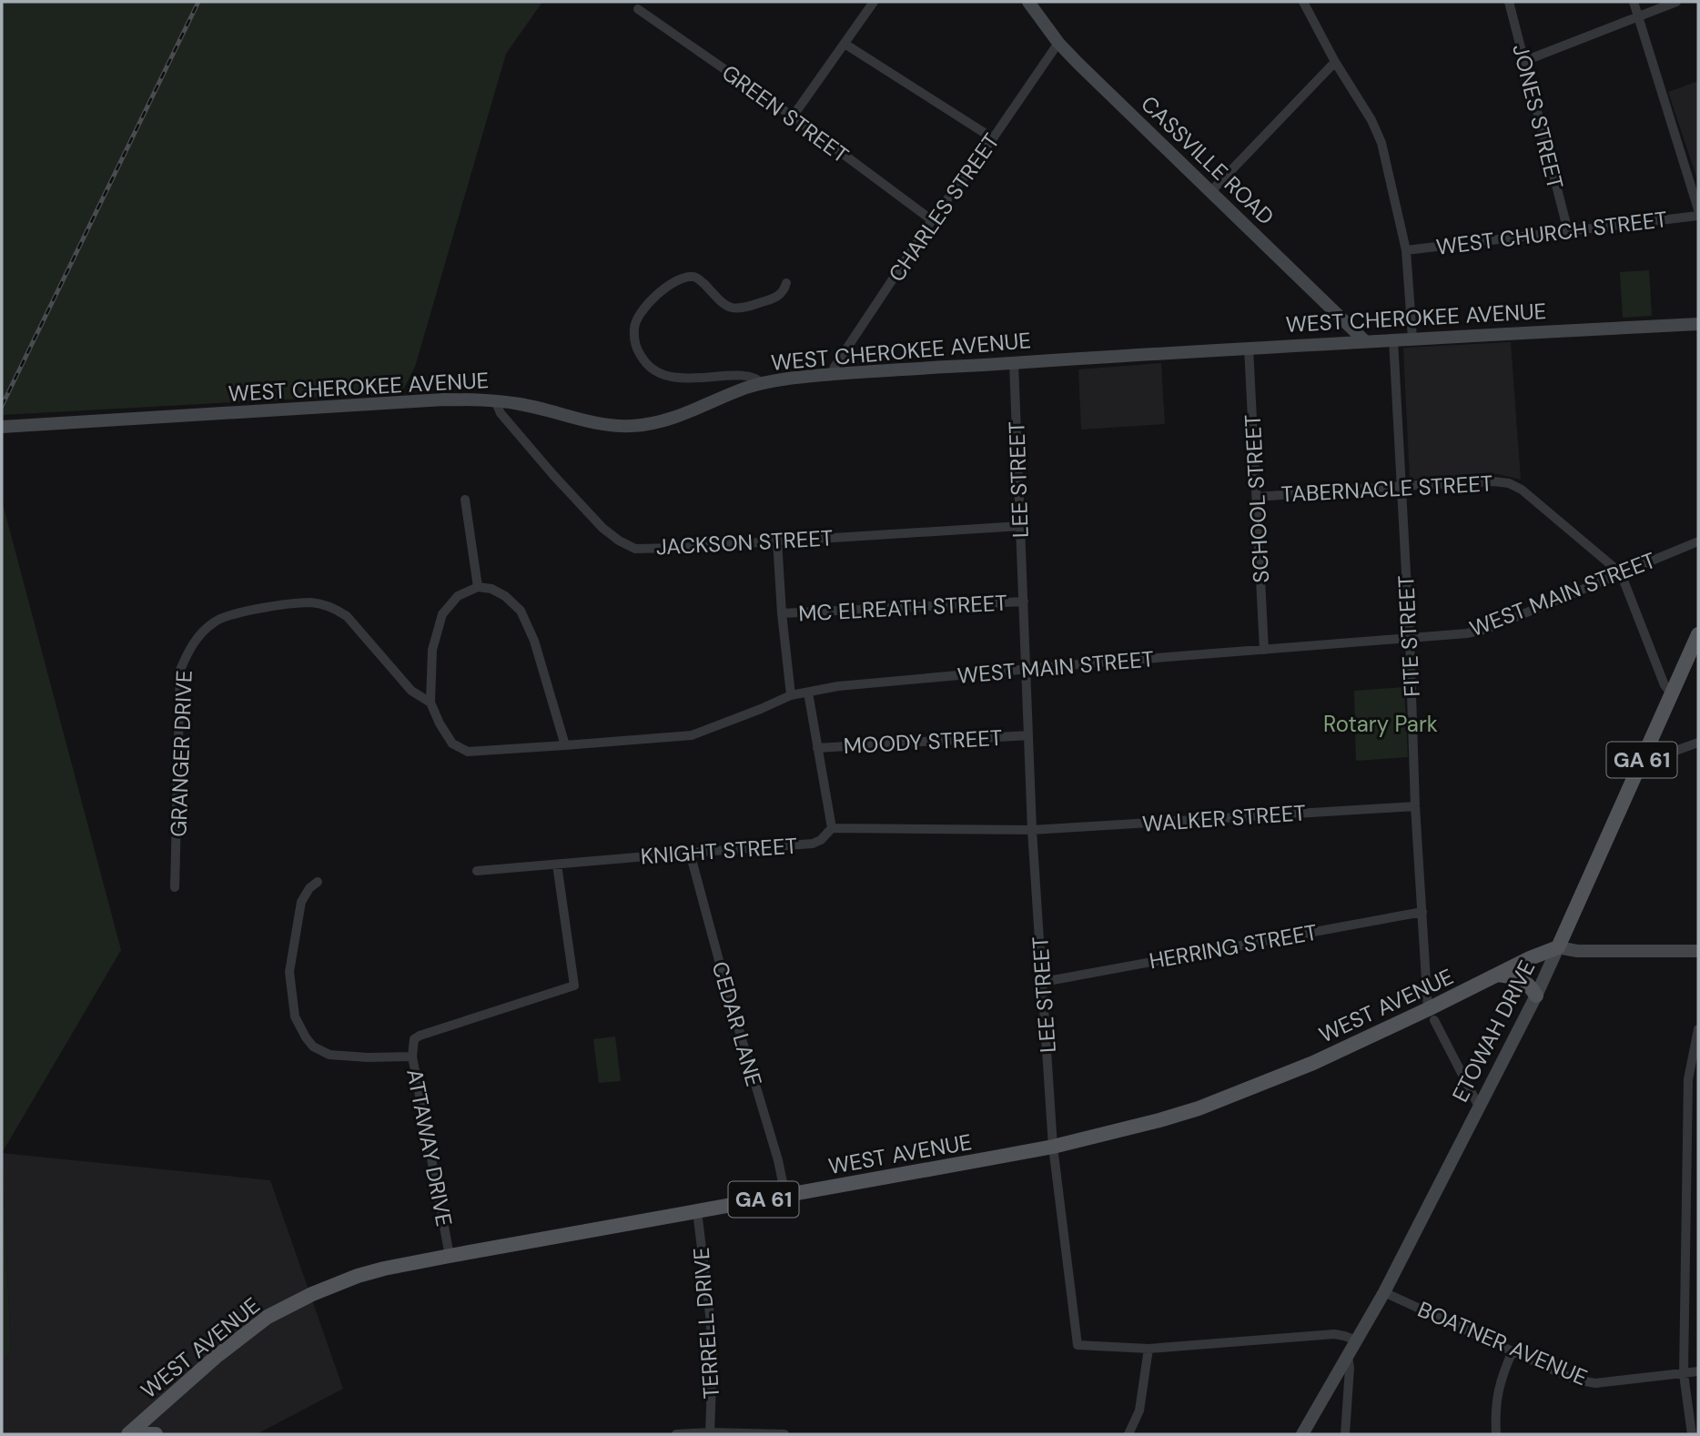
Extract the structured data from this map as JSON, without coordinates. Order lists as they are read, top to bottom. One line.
{"streets":{"main road":["CASSVILLE ROAD","WEST CHEROKEE AVENUE","GA 61","WEST AVENUE","ETOWAH DRIVE"],"street":["GREEN STREET","JONES STREET","CHARLES STREET","WEST CHURCH STREET","LEE STREET","TABERNACLE STREET","SCHOOL STREET","JACKSON STREET","WEST MAIN STREET","MC ELREATH STREET","FITE STREET","MOODY STREET","GRANGER DRIVE","WALKER STREET","KNIGHT STREET","HERRING STREET","CEDAR LANE","ATTAWAY DRIVE","TERRELL DRIVE","BOATNER AVENUE"]},"crossings":[["GREEN STREET","CHARLES STREET"],["JONES STREET","WEST CHURCH STREET"],["CASSVILLE ROAD","CHARLES STREET"],["CASSVILLE ROAD","WEST CHEROKEE AVENUE"],["CHARLES STREET","WEST CHEROKEE AVENUE"],["WEST CHEROKEE AVENUE","LEE STREET"],["WEST CHEROKEE AVENUE","SCHOOL STREET"],["WEST CHEROKEE AVENUE","JACKSON STREET"],["WEST CHEROKEE AVENUE","FITE STREET"],["LEE STREET","JACKSON STREET"],["LEE STREET","WEST MAIN STREET"],["LEE STREET","MC ELREATH STREET"],["LEE STREET","MOODY STREET"],["LEE STREET","WALKER STREET"],["LEE STREET","HERRING STREET"],["LEE STREET","WEST AVENUE"],["LEE STREET","ETOWAH DRIVE"],["TABERNACLE STREET","SCHOOL STREET"],["TABERNACLE STREET","WEST MAIN STREET"],["TABERNACLE STREET","FITE STREET"],["TABERNACLE STREET","ETOWAH DRIVE"],["SCHOOL STREET","WEST MAIN STREET"],["WEST MAIN STREET","FITE STREET"],["WEST MAIN STREET","GRANGER DRIVE"],["FITE STREET","WALKER STREET"],["FITE STREET","HERRING STREET"],["FITE STREET","WEST AVENUE"],["FITE STREET","ETOWAH DRIVE"],["KNIGHT STREET","CEDAR LANE"],["KNIGHT STREET","ATTAWAY DRIVE"],["WEST AVENUE","CEDAR LANE"],["WEST AVENUE","ETOWAH DRIVE"],["WEST AVENUE","ATTAWAY DRIVE"],["WEST AVENUE","TERRELL DRIVE"],["ETOWAH DRIVE","BOATNER AVENUE"]],"parks":["Rotary Park"]}
